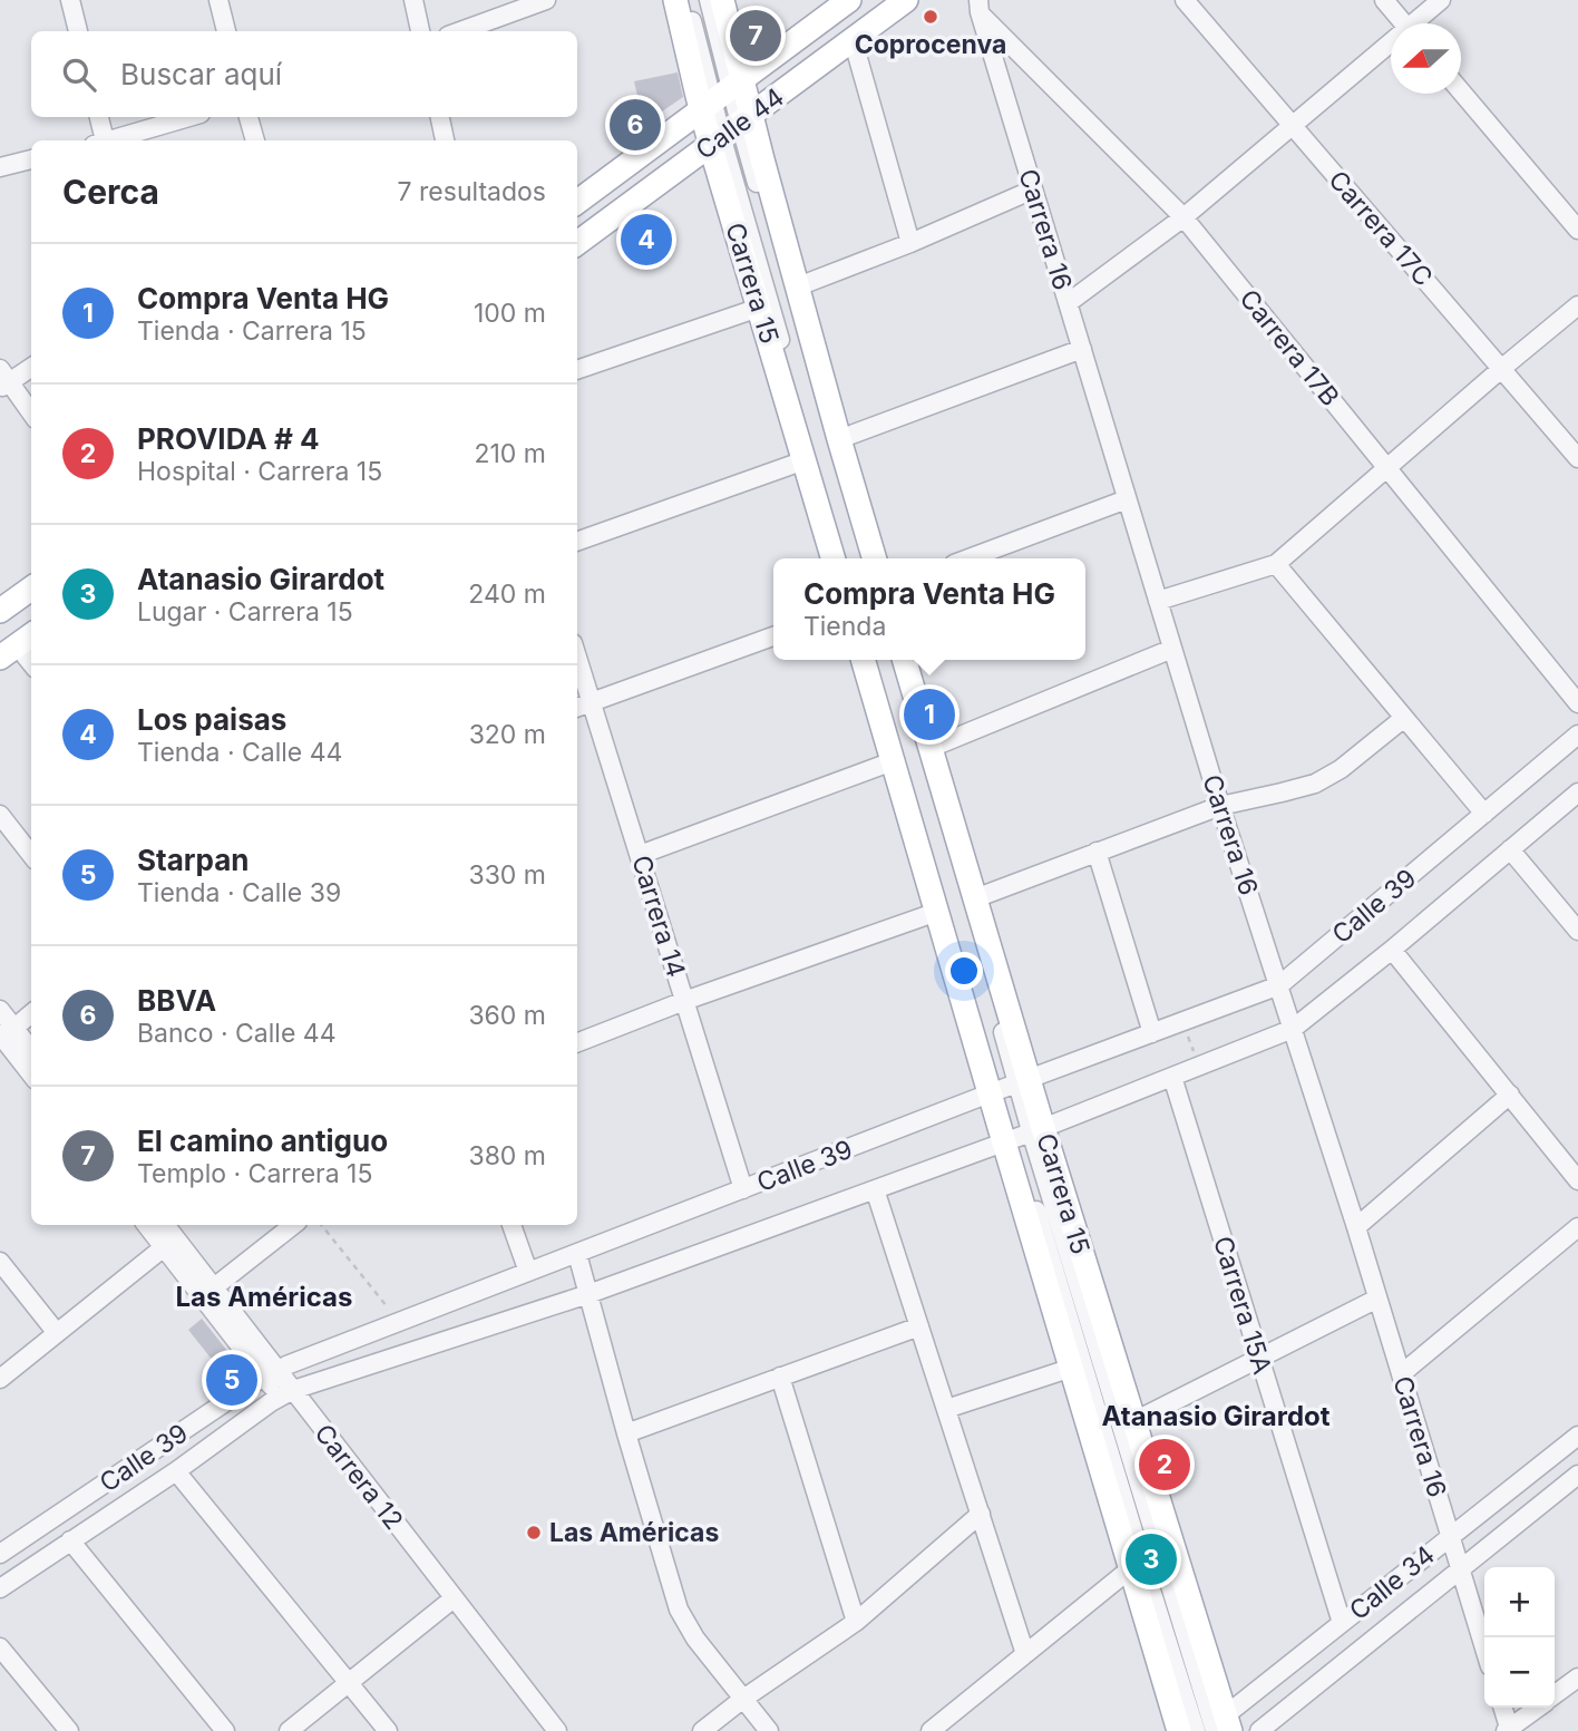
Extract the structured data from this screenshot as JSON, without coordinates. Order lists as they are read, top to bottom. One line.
{"streets":{"main road":["Calle 44","Carrera 15"],"street":["Carrera 17C","Carrera 16","Carrera 17B","Calle 39","Carrera 14","Carrera 15A","Carrera 12","Calle 34"]},"crossings":[["Calle 44","Carrera 15"],["Carrera 16","Carrera 17B"],["Carrera 16","Calle 39"],["Carrera 16","Calle 34"],["Carrera 15","Calle 39"],["Carrera 15","Calle 34"],["Calle 39","Carrera 14"],["Calle 39","Carrera 15A"],["Calle 39","Carrera 12"],["Carrera 15A","Calle 34"]],"districts":["Las Américas","Atanasio Girardot"],"places":["Coprocenva","Las Américas"],"north":"left","page":{"pins":["7","6","4","1","5","2","3"],"search":"Buscar aquí","heading":["Cerca","7 resultados"],"list":[{"mark":"1","name":"Compra Venta HG","note":"Tienda · Carrera 15","value":"100 m"},{"mark":"2","name":"PROVIDA # 4","note":"Hospital · Carrera 15","value":"210 m"},{"mark":"3","name":"Atanasio Girardot","note":"Lugar · Carrera 15","value":"240 m"},{"mark":"4","name":"Los paisas","note":"Tienda · Calle 44","value":"320 m"},{"mark":"5","name":"Starpan","note":"Tienda · Calle 39","value":"330 m"},{"mark":"6","name":"BBVA","note":"Banco · Calle 44","value":"360 m"},{"mark":"7","name":"El camino antiguo","note":"Templo · Carrera 15","value":"380 m"}],"popup":["Compra Venta HG","Tienda"],"map_buttons":["+","−"]}}
